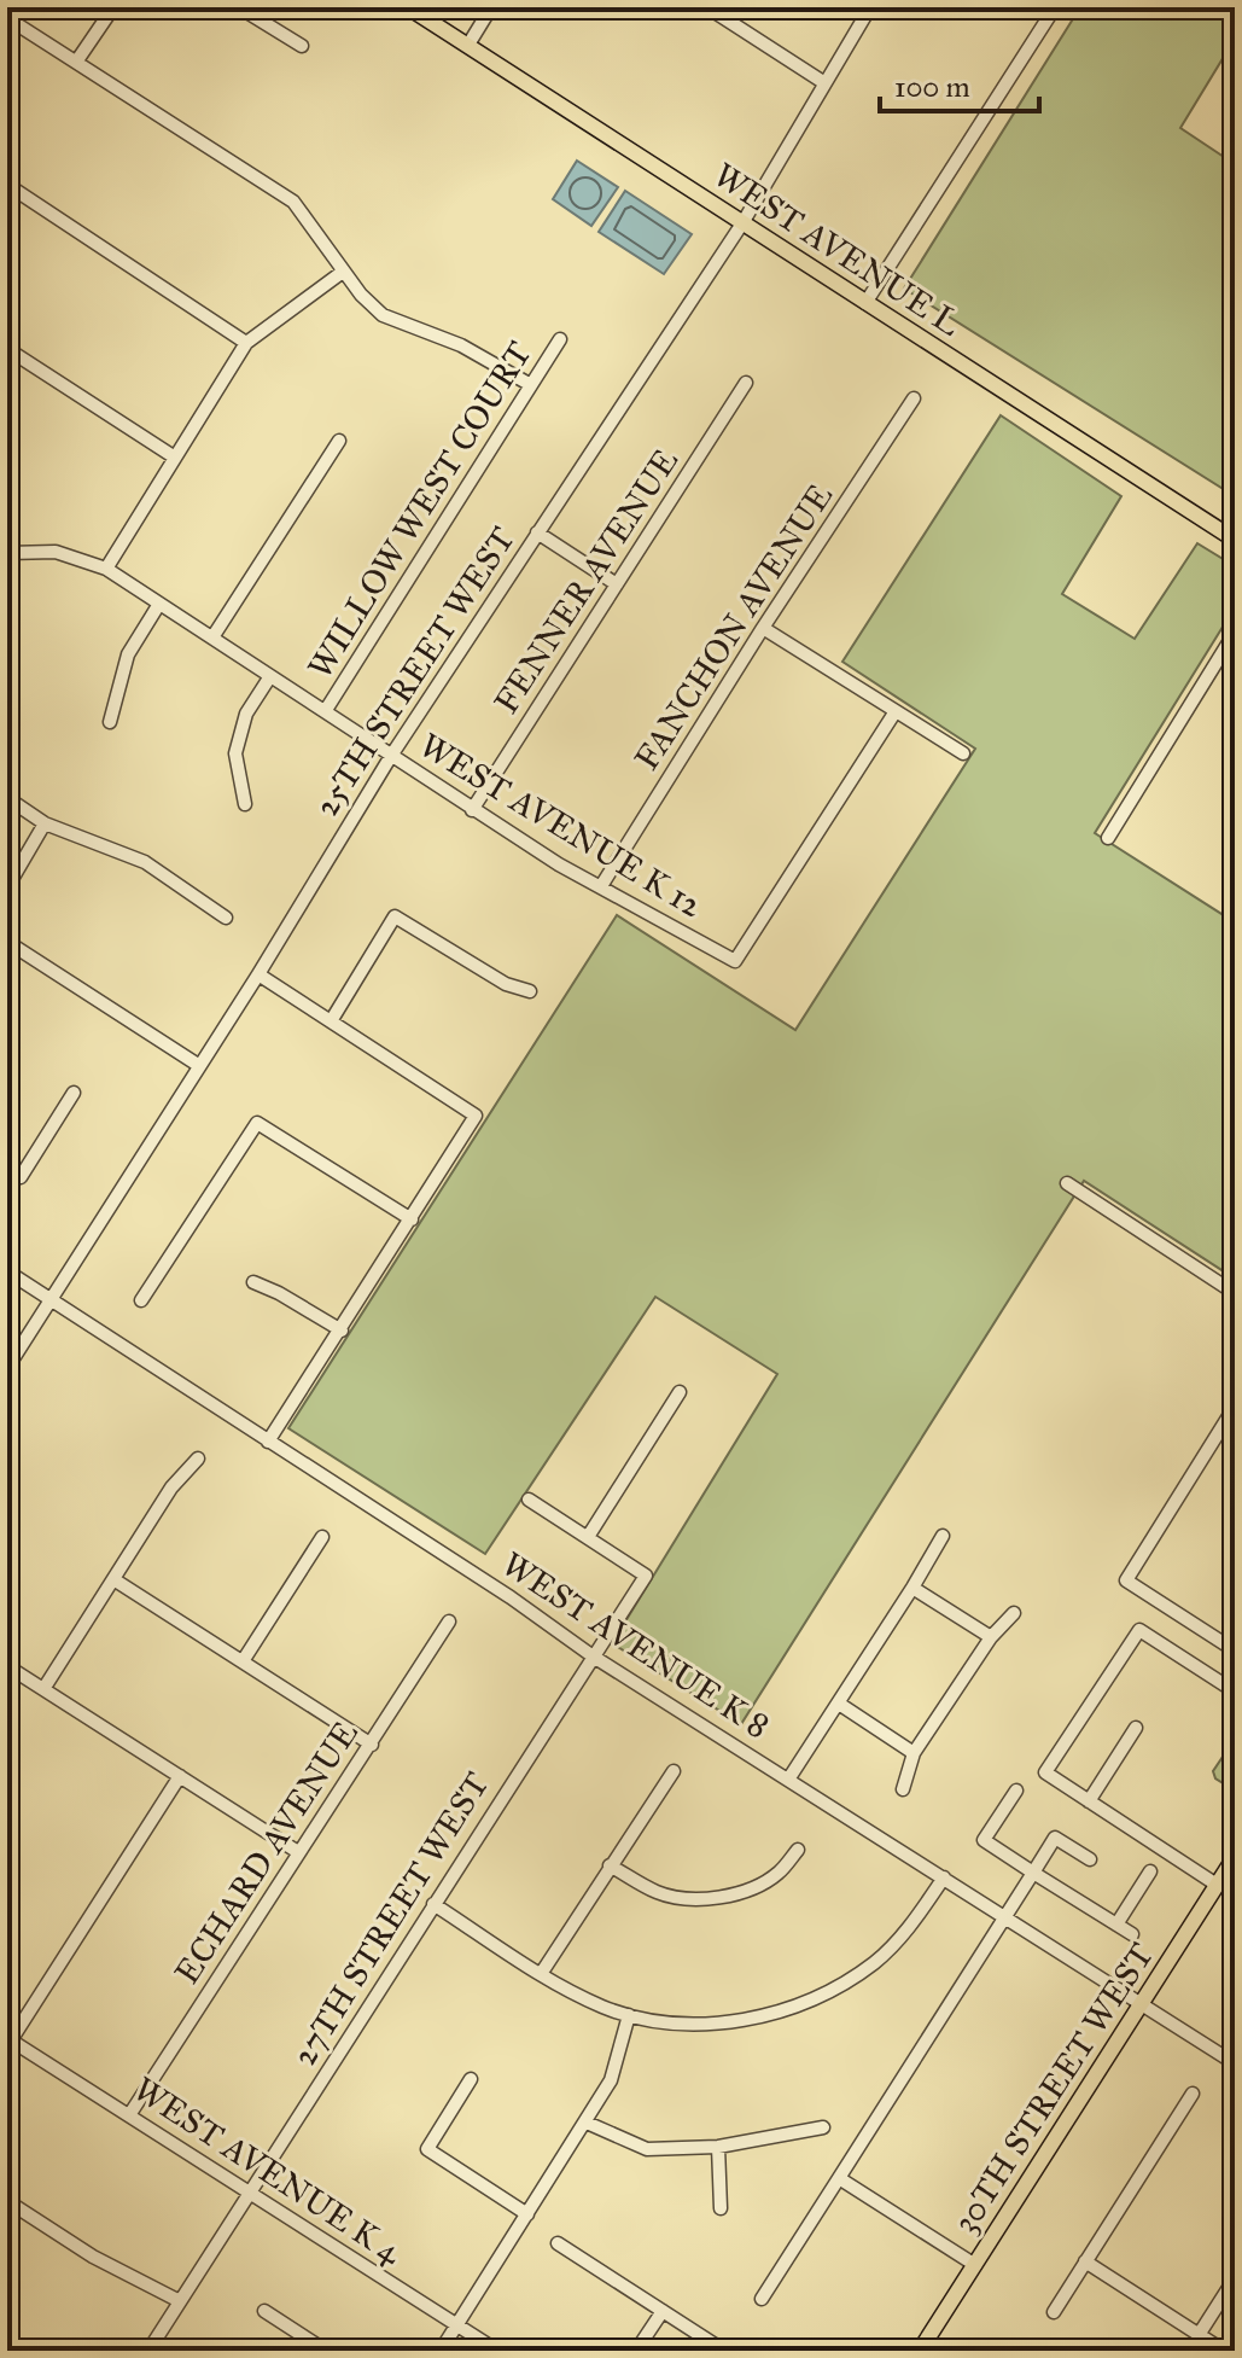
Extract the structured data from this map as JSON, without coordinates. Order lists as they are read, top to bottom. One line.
{"streets":{"main road":["WEST AVENUE L","30TH STREET WEST"],"street":["WILLOW WEST COURT","FENNER AVENUE","FANCHON AVENUE","25TH STREET WEST","WEST AVENUE K 12","WEST AVENUE K 8","ECHARD AVENUE","27TH STREET WEST","WEST AVENUE K 4"]},"crossings":[["WEST AVENUE L","25TH STREET WEST"],["WILLOW WEST COURT","WEST AVENUE K 12"],["FENNER AVENUE","WEST AVENUE K 12"],["FANCHON AVENUE","WEST AVENUE K 12"],["25TH STREET WEST","WEST AVENUE K 12"],["25TH STREET WEST","WEST AVENUE K 8"],["WEST AVENUE K 8","27TH STREET WEST"],["WEST AVENUE K 8","30TH STREET WEST"],["ECHARD AVENUE","WEST AVENUE K 4"],["27TH STREET WEST","WEST AVENUE K 4"]],"scale_bar":"100 m"}
